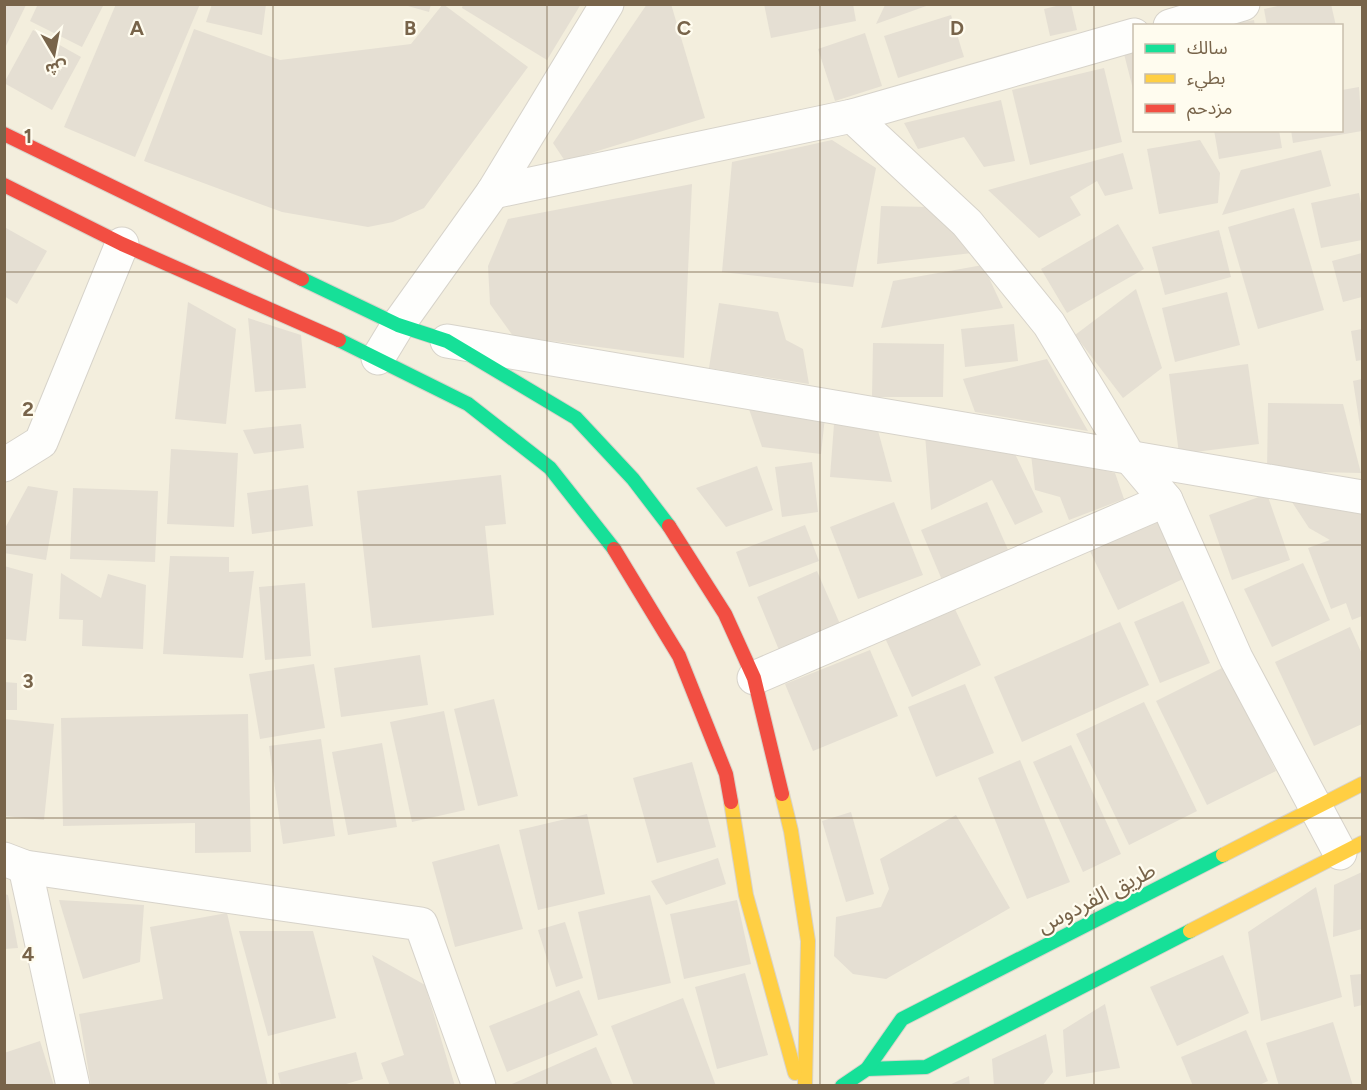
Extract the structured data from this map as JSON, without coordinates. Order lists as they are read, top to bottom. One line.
{"streets":{"main road":["طريق الفردوس"]},"legend":["سالك","بطيء","مزدحم"],"north":"bottom","grid":{"columns":["A","B","C","D"],"rows":["1","2","3","4"]}}
